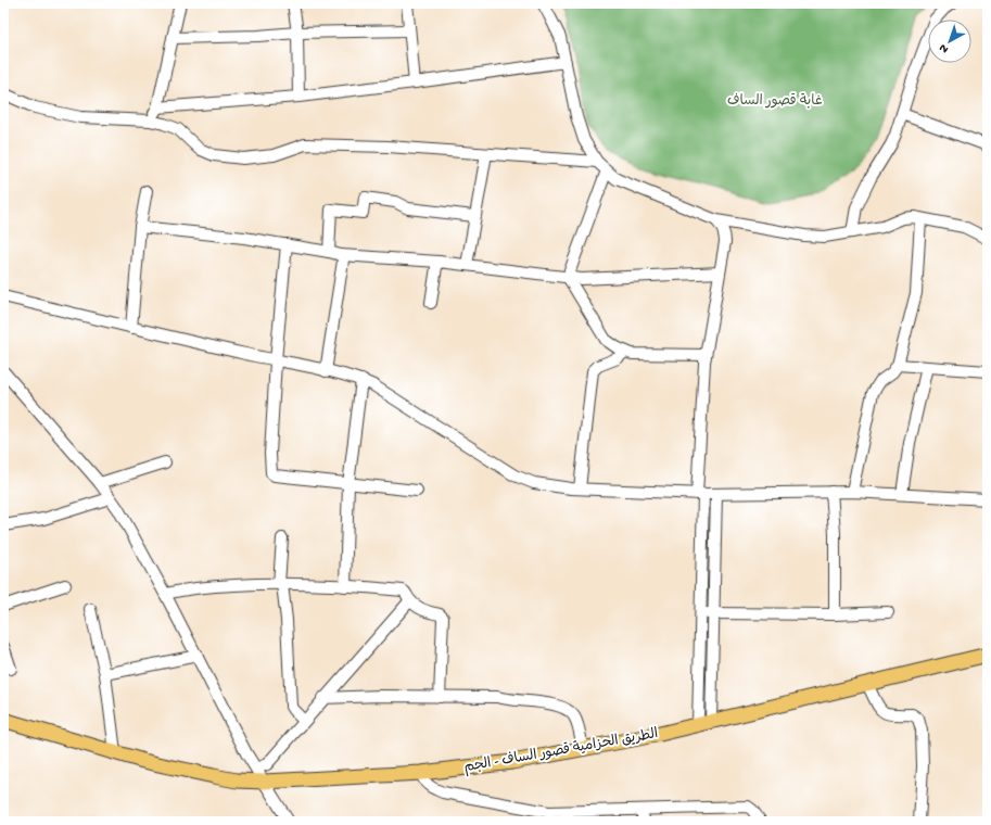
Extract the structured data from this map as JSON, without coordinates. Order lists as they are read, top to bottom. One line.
{"streets":{"main road":["الطريق الحزامية قصور الساف - الجم"]},"parks":["غابة قصور الساف"],"north":"bottom left"}
